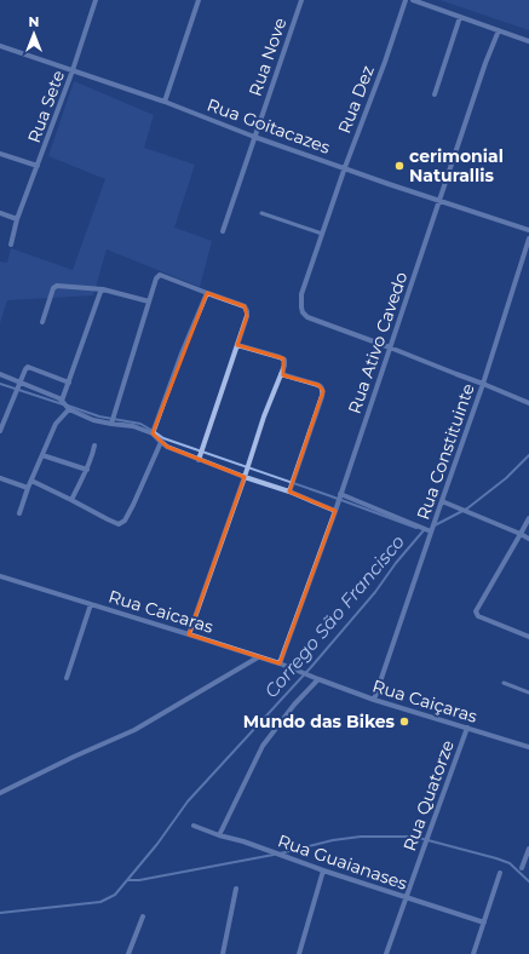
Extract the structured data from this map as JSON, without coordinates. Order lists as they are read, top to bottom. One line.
{"streets":{"street":["Rua Nove","Rua Dez","Rua Sete","Rua Goitacazes","Rua Ativo Cavedo","Rua Constituinte","Rua Caicaras","Rua Caiçaras","Rua Quatorze","Rua Guaianases"]},"crossings":[["Rua Nove","Rua Goitacazes"],["Rua Dez","Rua Goitacazes"],["Rua Dez","Rua Ativo Cavedo"],["Rua Sete","Rua Goitacazes"],["Rua Goitacazes","Rua Ativo Cavedo"],["Rua Ativo Cavedo","Rua Caicaras"],["Rua Constituinte","Rua Caiçaras"],["Rua Caicaras","Rua Caiçaras"],["Rua Caiçaras","Rua Quatorze"],["Rua Quatorze","Rua Guaianases"]],"water":["Corrego São Francisco"],"places":["cerimonial Naturallis","Mundo das Bikes"],"north":"top"}
